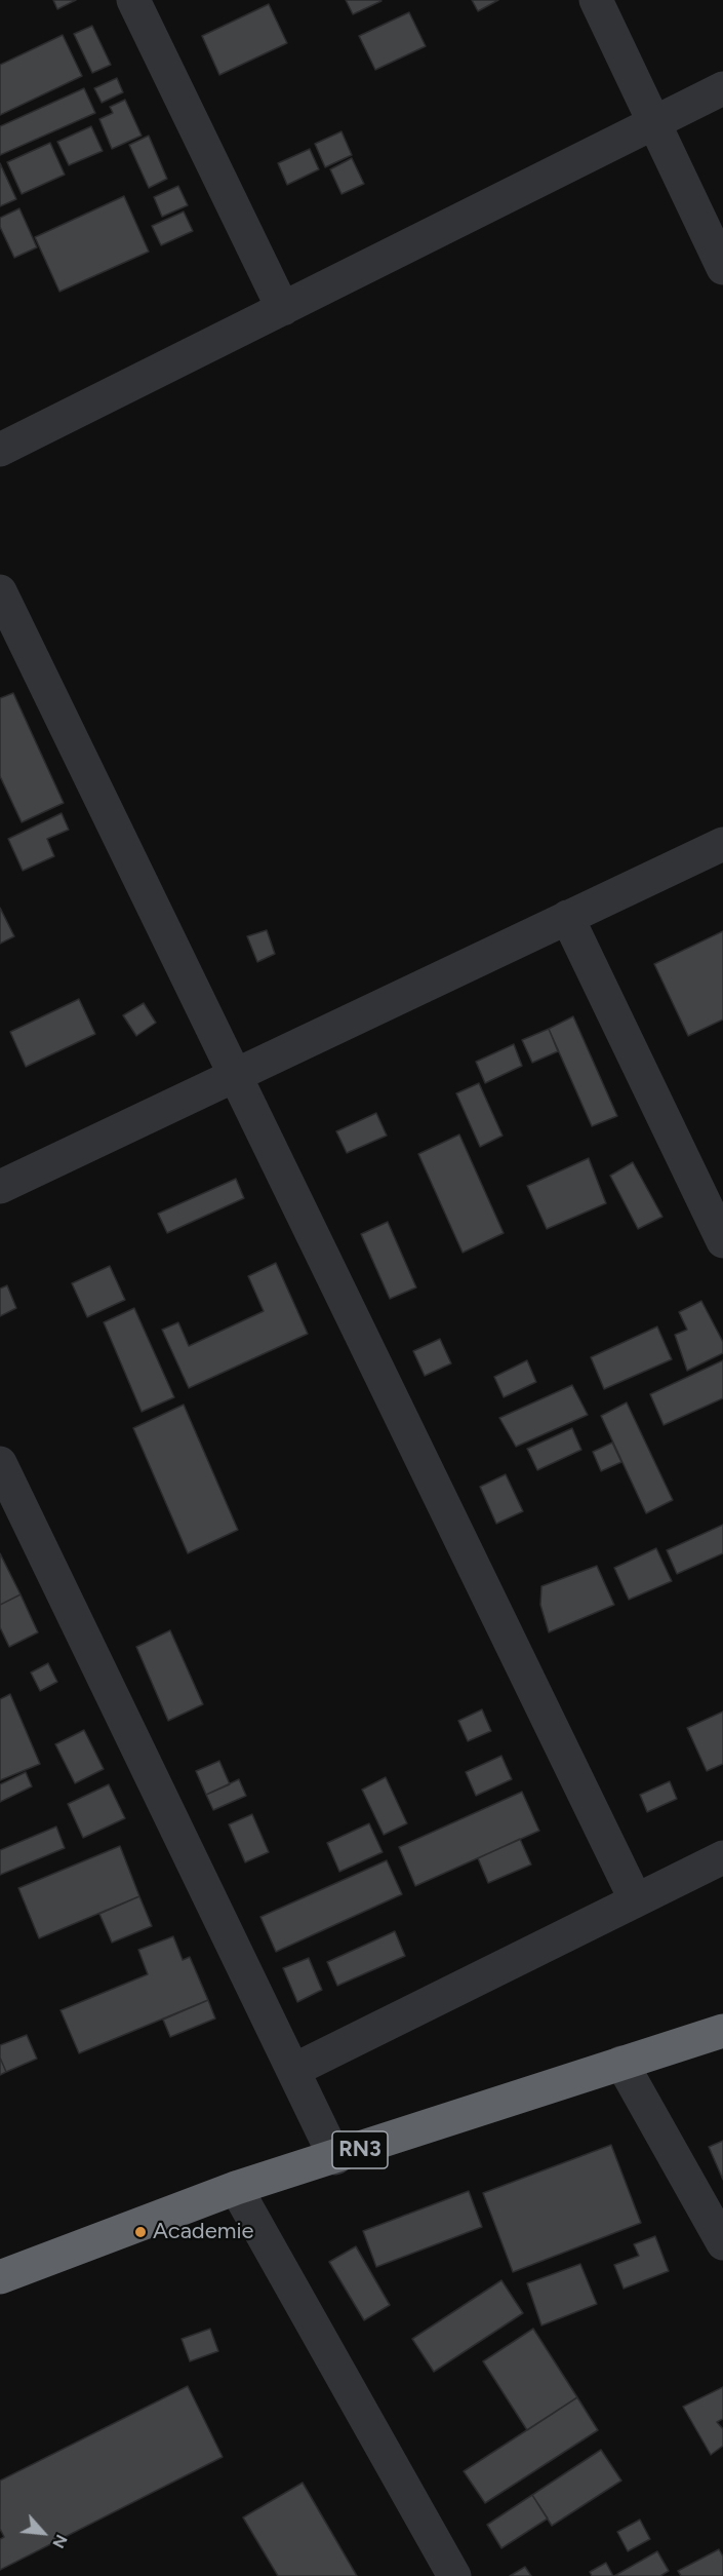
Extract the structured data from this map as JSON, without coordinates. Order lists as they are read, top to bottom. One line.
{"streets":{"highway":["RN3"]},"places":["Academie"],"north":"bottom right"}
